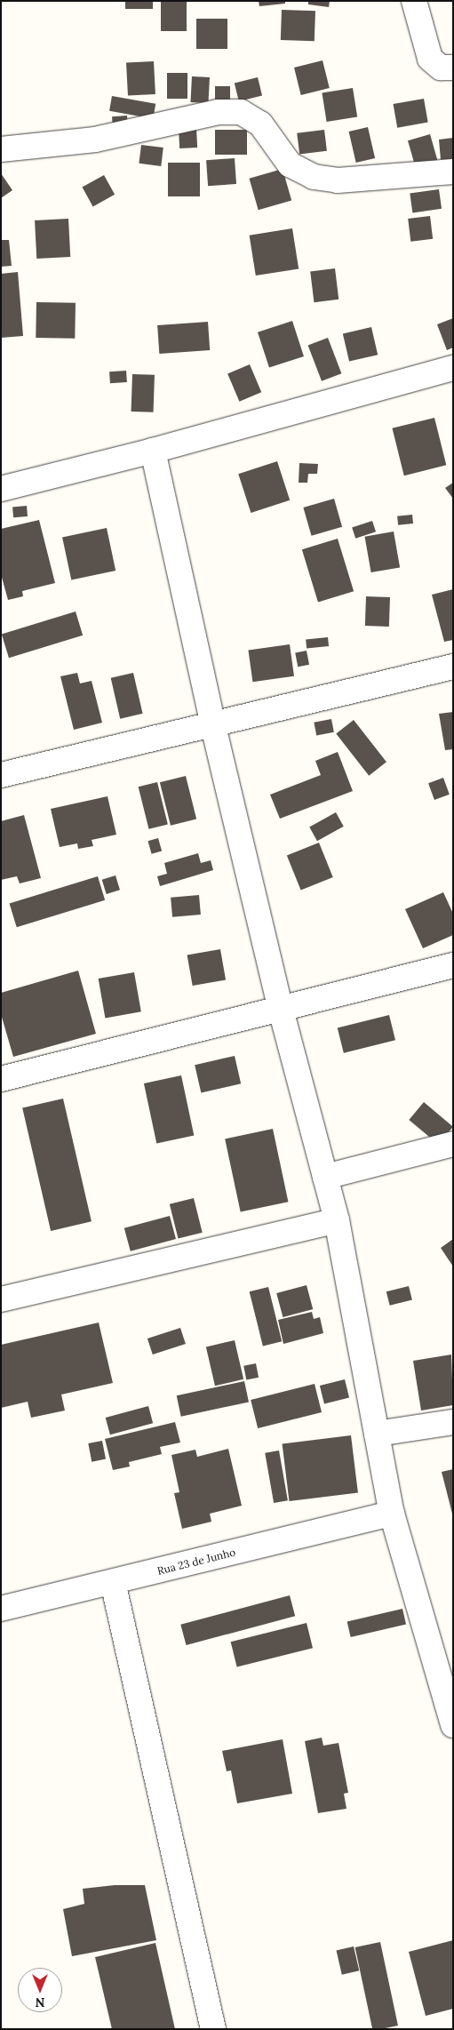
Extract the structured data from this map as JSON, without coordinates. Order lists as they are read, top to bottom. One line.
{"streets":{"street":["Rua 23 de Junho"]},"north":"bottom"}
